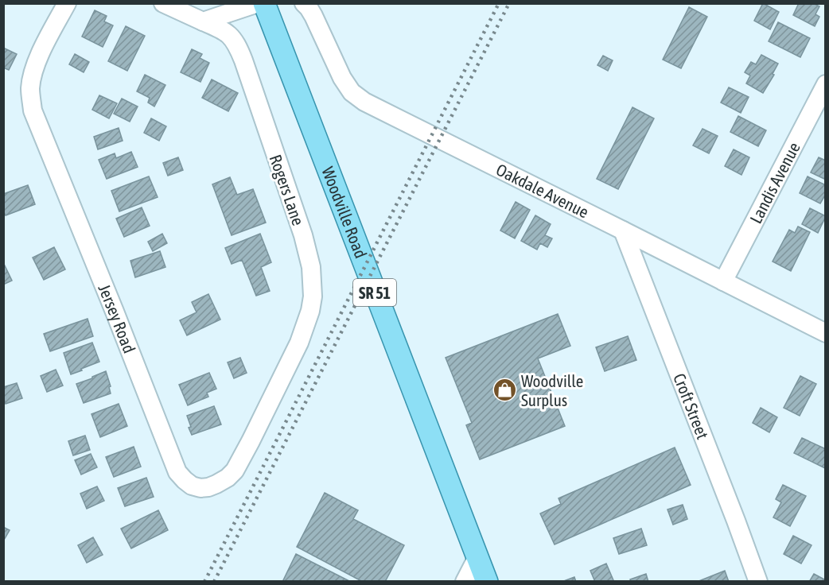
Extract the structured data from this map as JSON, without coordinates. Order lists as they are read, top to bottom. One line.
{"streets":{"main road":["Woodville Road","SR 51"],"street":["Landis Avenue","Rogers Lane","Oakdale Avenue","Jersey Road","Croft Street"]},"crossings":[["Landis Avenue","Oakdale Avenue"],["Rogers Lane","Jersey Road"],["Oakdale Avenue","Croft Street"]],"places":{"shop":["Woodville Surplus"]}}
